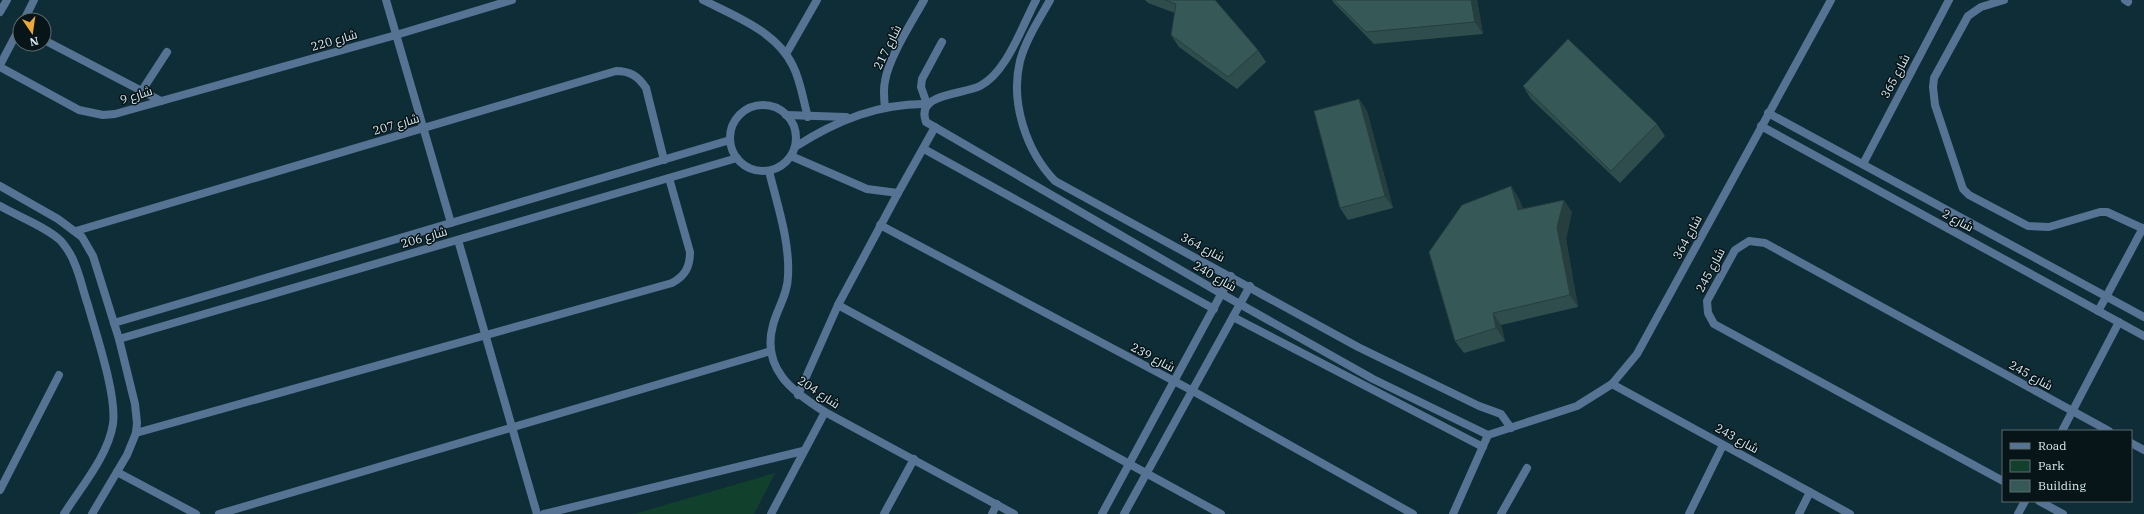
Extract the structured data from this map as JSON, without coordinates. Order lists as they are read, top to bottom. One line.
{"streets":{"street":["شارع 220","شارع 217","شارع 365","شارع 9","شارع 207","شارع 2","شارع 206","شارع 364","شارع 245","شارع 240","شارع 239","شارع 204","شارع 243"]},"crossings":[["شارع 220","شارع 9"],["شارع 365","شارع 2"],["شارع 207","شارع 206"],["شارع 2","شارع 364"],["شارع 206","شارع 204"],["شارع 364","شارع 240"],["شارع 364","شارع 243"]],"legend":["Road","Park","Building"],"north":"bottom"}
